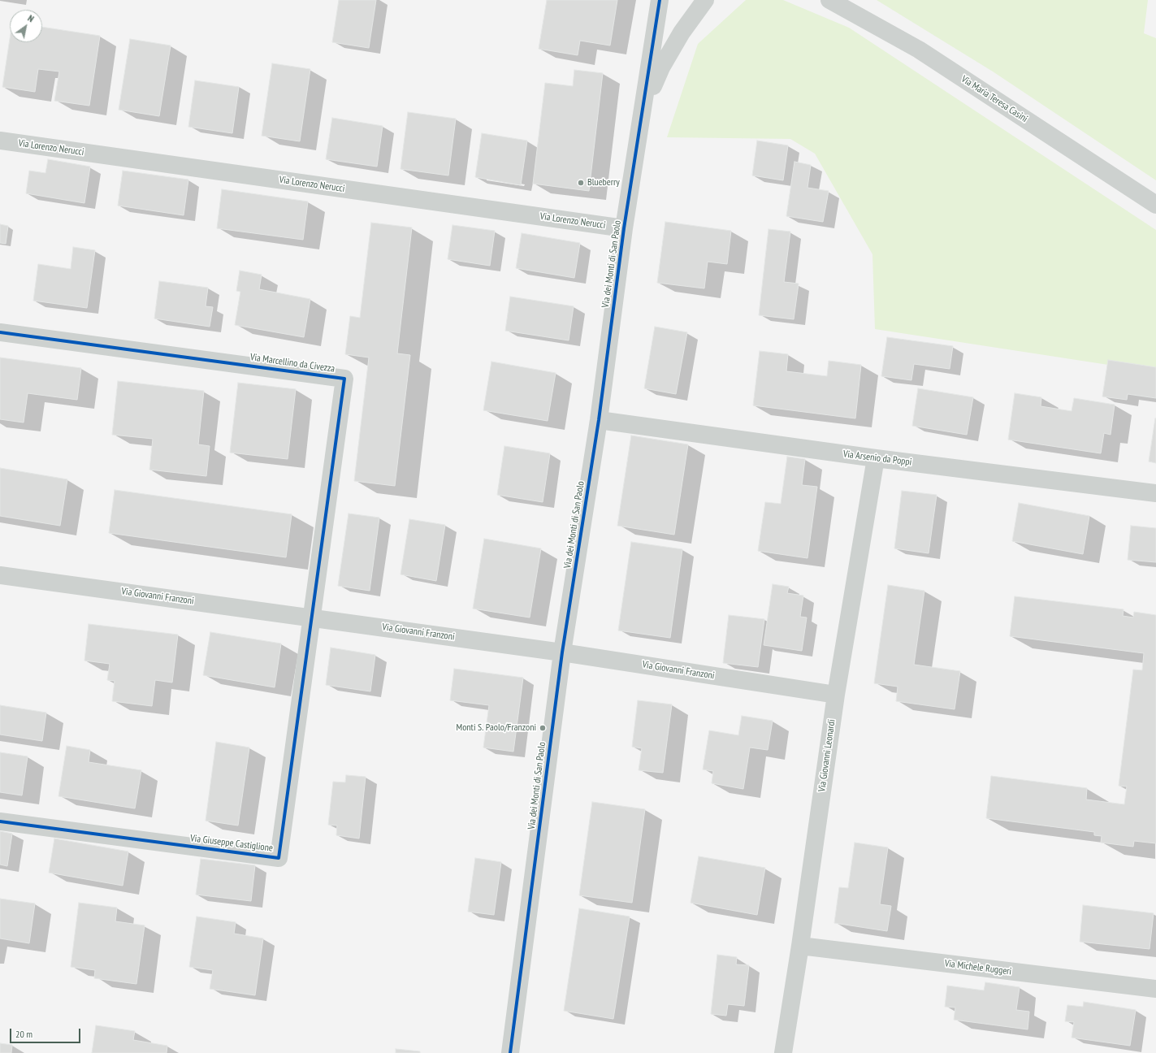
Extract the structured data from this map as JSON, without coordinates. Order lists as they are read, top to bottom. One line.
{"streets":{"street":["Via Maria Teresa Casini","Via Lorenzo Nerucci","Via dei Monti di San Paolo","Via Marcellino da Civezza","Via Arsenio da Poppi","Via Giovanni Franzoni","Via Giovanni Leonardi","Via Giuseppe Castiglione","Via Michele Ruggeri"]},"crossings":[["Via Lorenzo Nerucci","Via dei Monti di San Paolo"],["Via dei Monti di San Paolo","Via Arsenio da Poppi"],["Via dei Monti di San Paolo","Via Giovanni Franzoni"],["Via Marcellino da Civezza","Via Giovanni Franzoni"],["Via Marcellino da Civezza","Via Giuseppe Castiglione"],["Via Arsenio da Poppi","Via Giovanni Leonardi"],["Via Giovanni Franzoni","Via Giovanni Leonardi"],["Via Giovanni Franzoni","Via Giuseppe Castiglione"],["Via Giovanni Leonardi","Via Michele Ruggeri"]],"places":["Blueberry","Monti S. Paolo/Franzoni"],"scale_bar":"20 m","north":"top right"}
